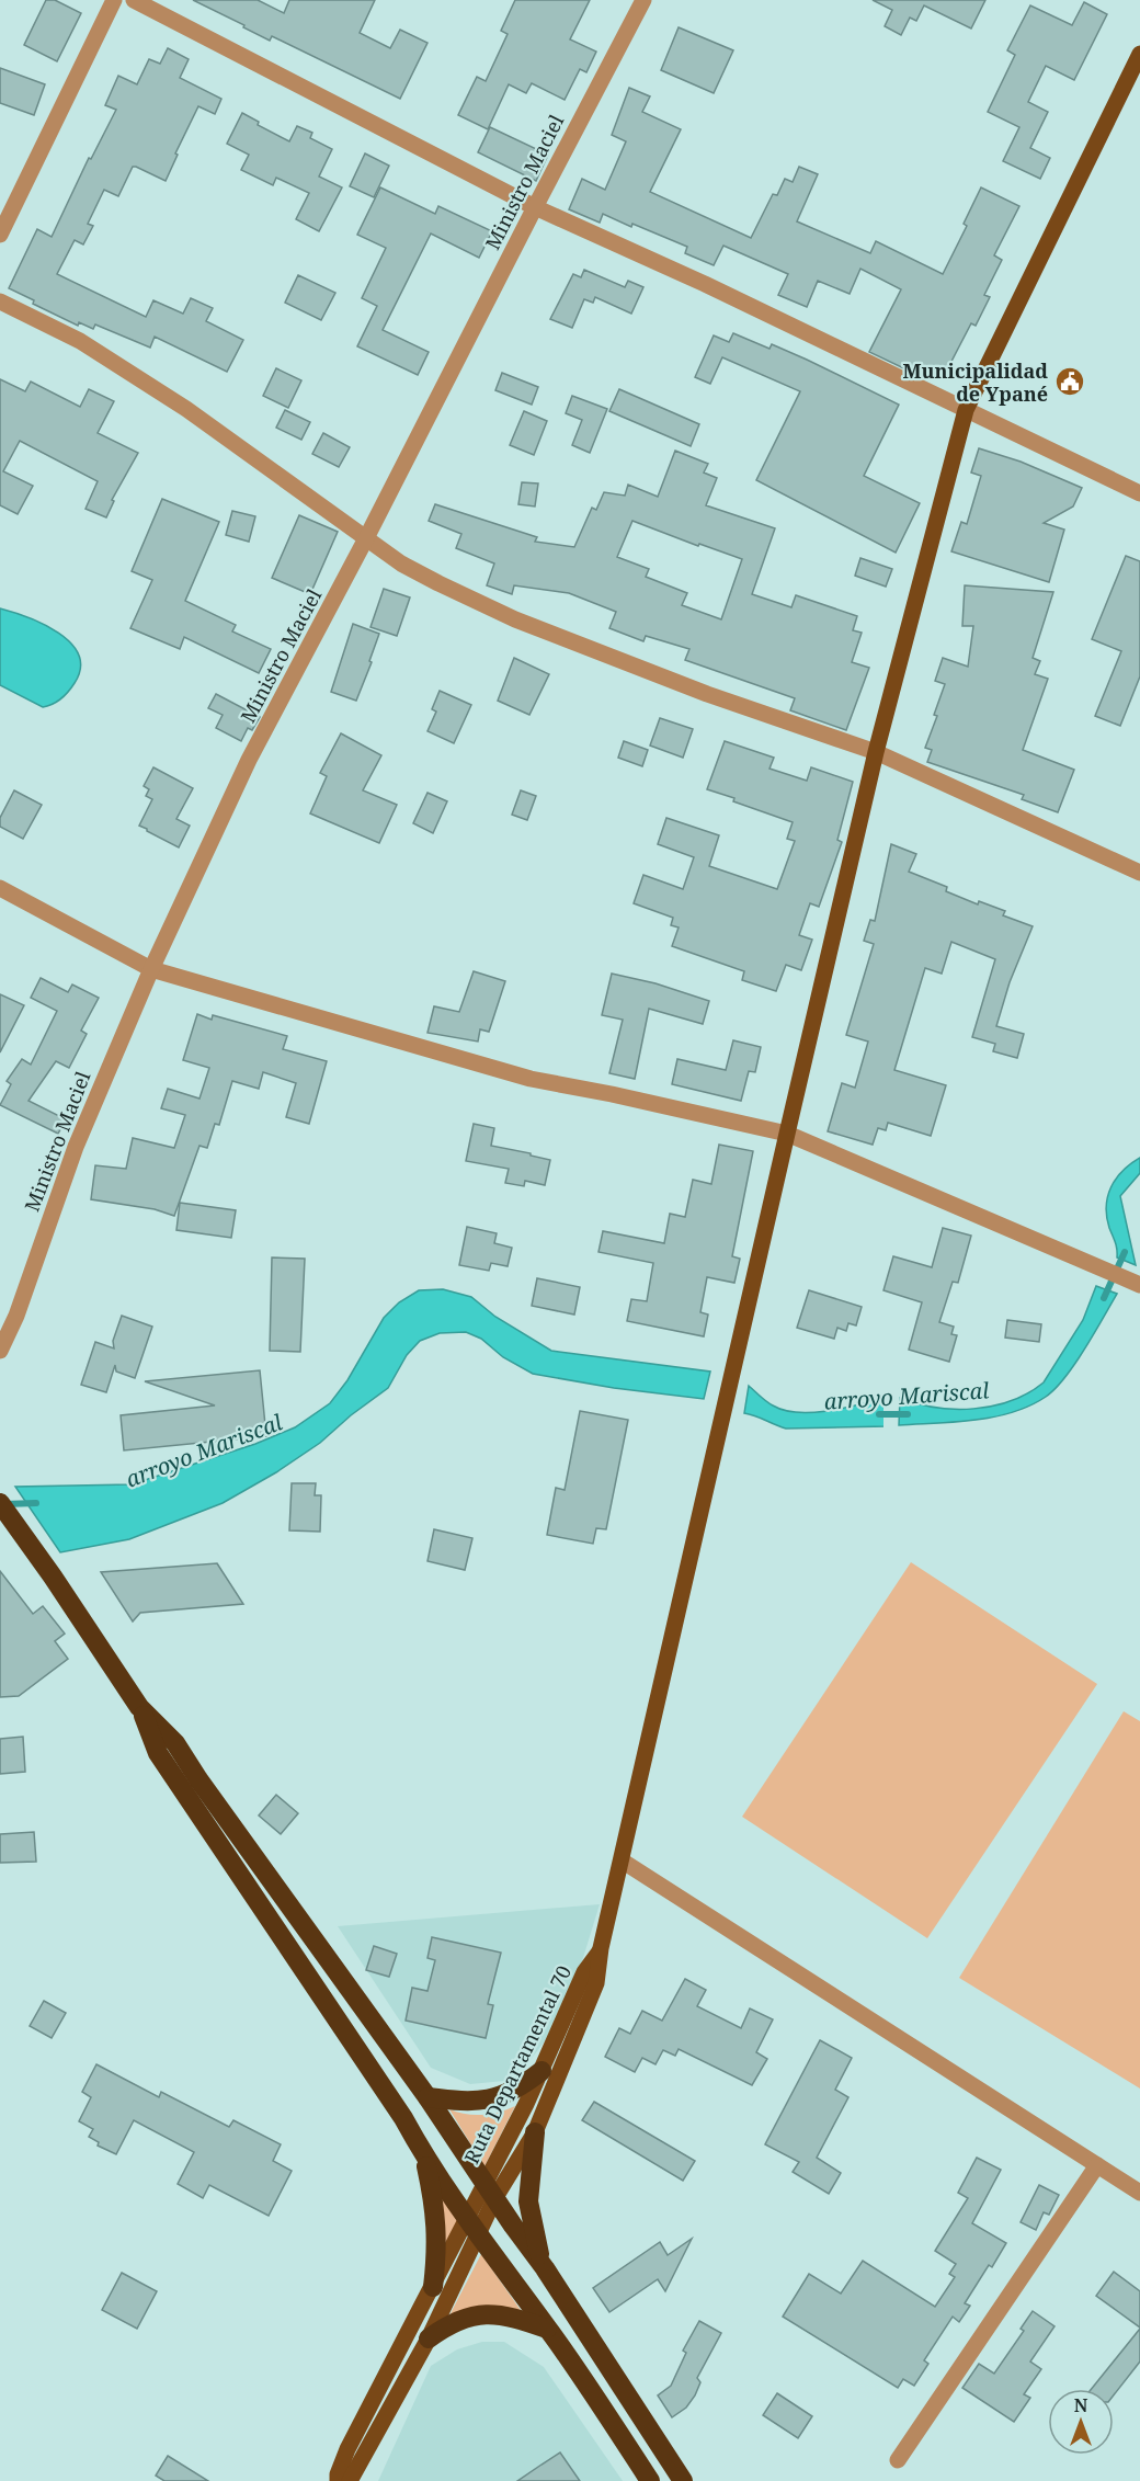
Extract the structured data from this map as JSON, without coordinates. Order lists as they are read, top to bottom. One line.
{"streets":{"main road":["Ruta Departamental 70"],"street":["Ministro Maciel"]},"water":["arroyo Mariscal"],"places":{"public building":["Municipalidad de Ypané"]},"north":"top"}
